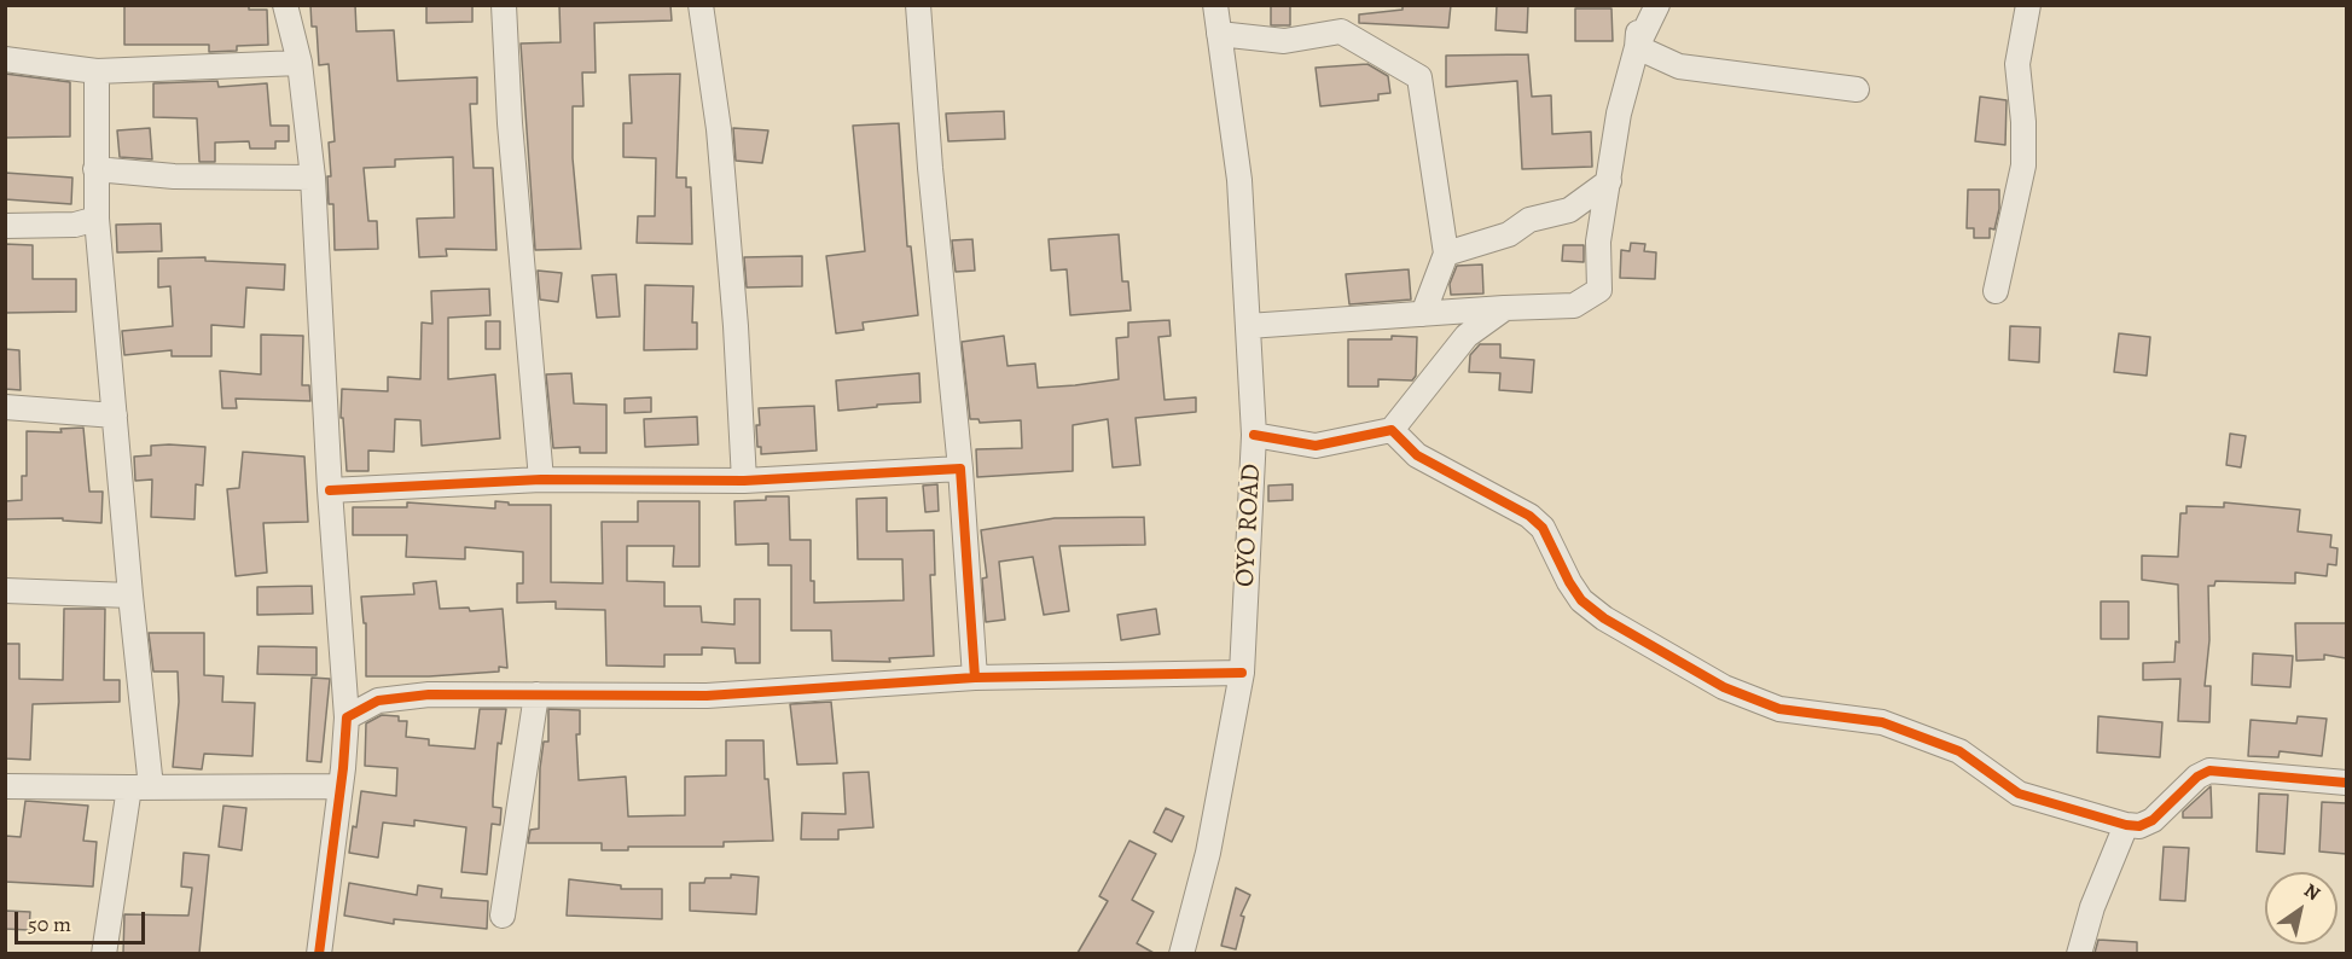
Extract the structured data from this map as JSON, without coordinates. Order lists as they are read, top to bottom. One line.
{"streets":{"street":["OYO ROAD"]},"scale_bar":"50 m","north":"top right"}
